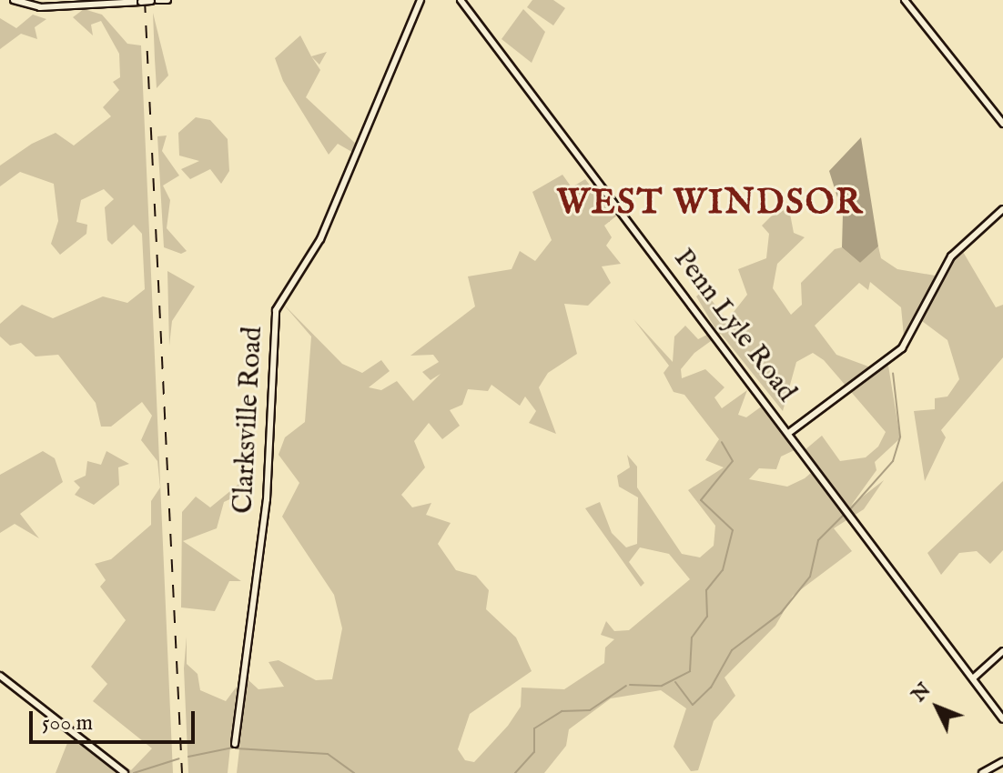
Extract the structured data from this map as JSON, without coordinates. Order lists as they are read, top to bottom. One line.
{"streets":{"street":["Penn Lyle Road","Clarksville Road"]},"districts":["WEST WINDSOR"],"scale_bar":"500 m","north":"top left"}
